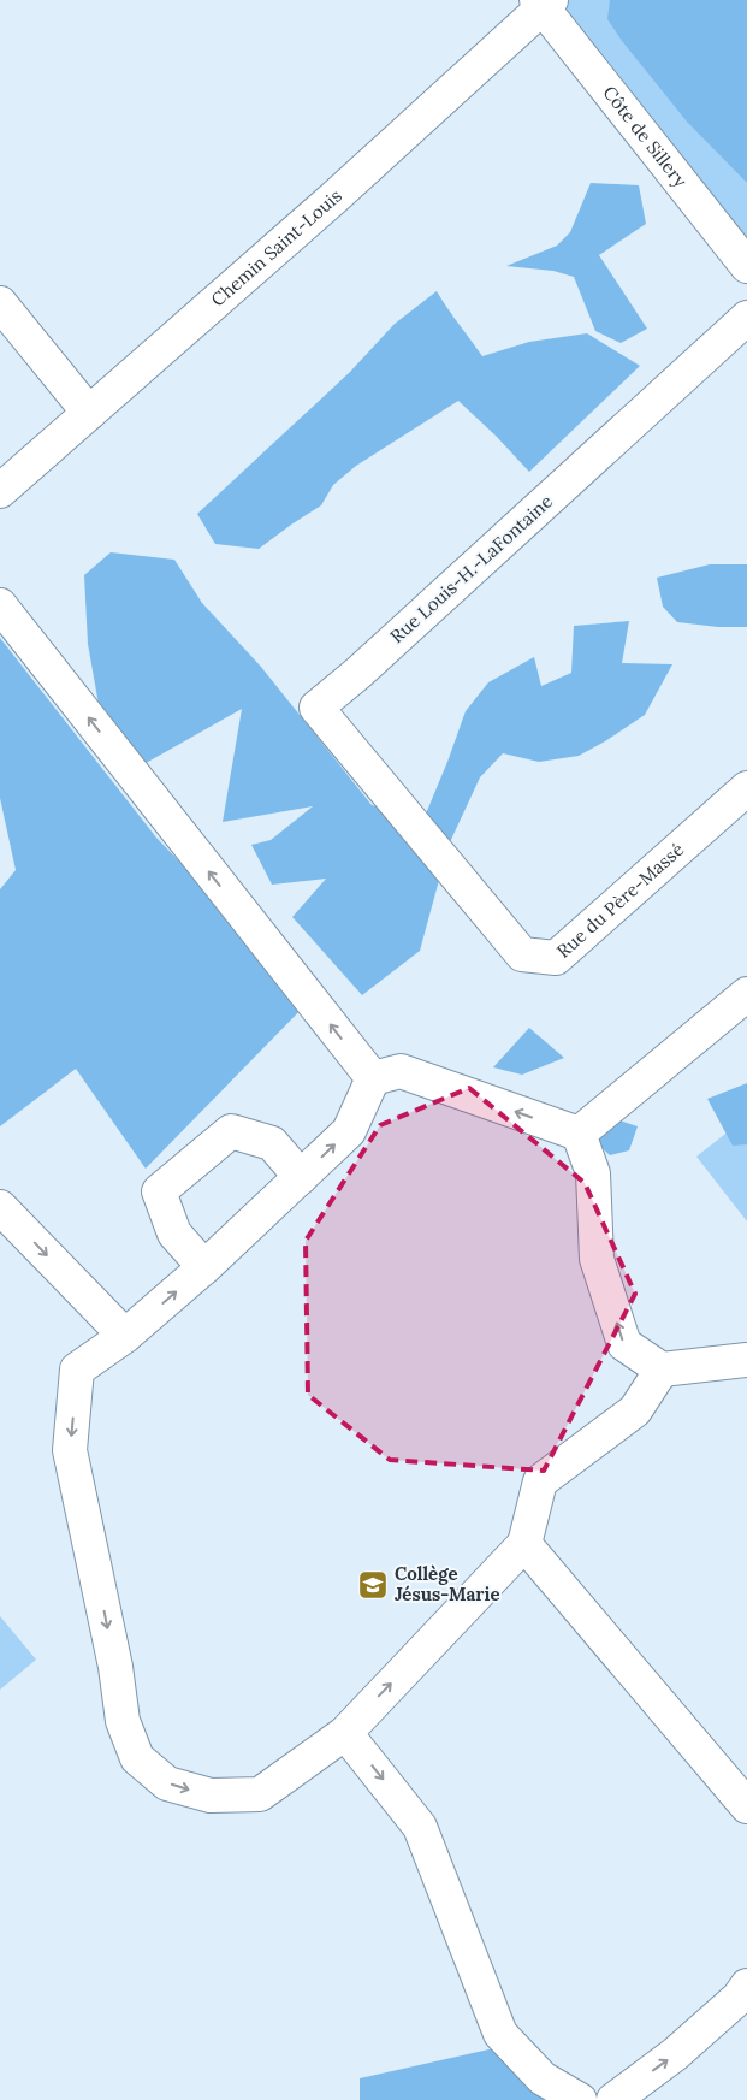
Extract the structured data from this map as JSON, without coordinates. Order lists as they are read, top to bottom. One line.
{"streets":{"street":["Côte de Sillery","Chemin Saint-Louis","Rue Louis-H.-LaFontaine","Rue du Père-Massé"]},"crossings":[["Côte de Sillery","Chemin Saint-Louis"],["Rue Louis-H.-LaFontaine","Rue du Père-Massé"]],"places":{"school or university":["Collège Jésus-Marie"]}}
